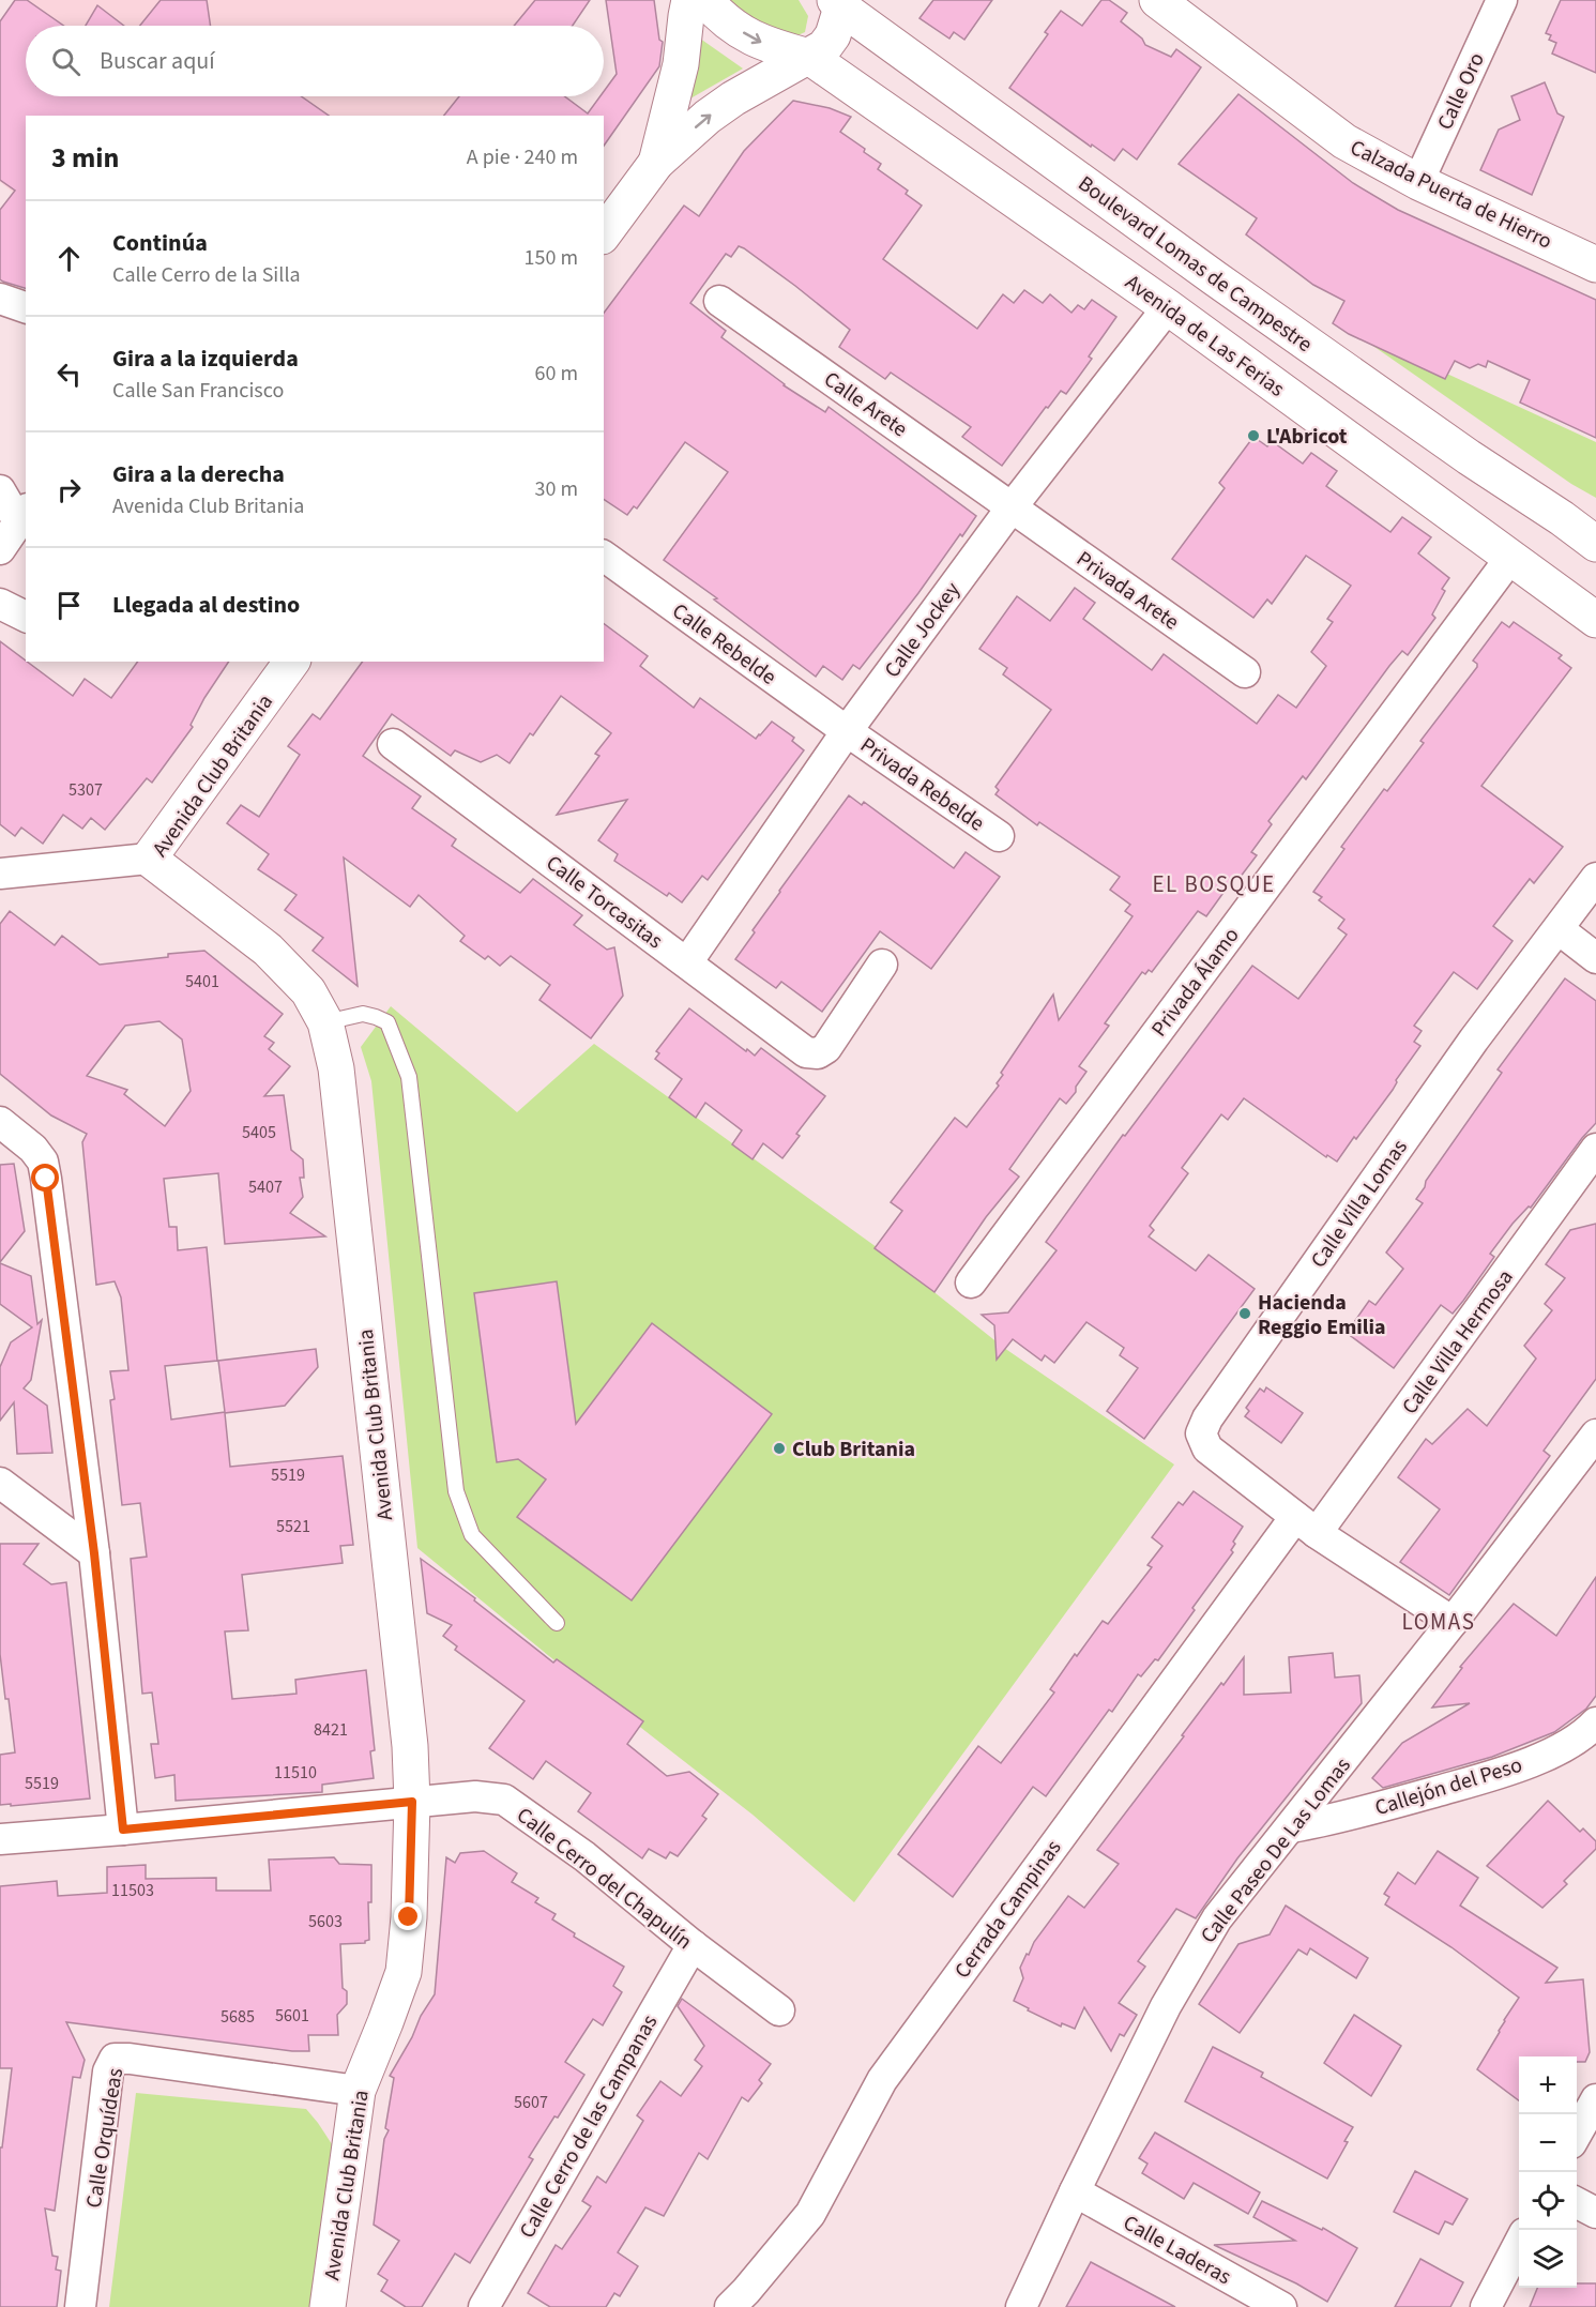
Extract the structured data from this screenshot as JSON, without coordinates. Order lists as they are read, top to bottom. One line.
{"streets":{"main road":["Calzada Puerta de Hierro","Boulevard Lomas de Campestre","Avenida de Las Ferias","Avenida Club Britania"],"street":["Calle Oro","Calle Arete","Privada Arete","Calle Jockey","Calle Rebelde","Privada Rebelde","Calle Torcasitas","Privada Álamo","Calle Villa Lomas","Calle Villa Hermosa","Callejón del Peso","Calle Paseo De Las Lomas","Calle Cerro del Chapulín","Cerrada Campinas","Calle Cerro de las Campanas","Calle Orquídeas","Calle Laderas"]},"crossings":[["Calle Oro","Calzada Puerta de Hierro"],["Avenida de Las Ferias","Calle Jockey"],["Avenida de Las Ferias","Privada Álamo"],["Calle Arete","Privada Arete"],["Calle Arete","Calle Jockey"],["Privada Arete","Calle Jockey"],["Calle Jockey","Calle Rebelde"],["Calle Jockey","Privada Rebelde"],["Calle Jockey","Calle Torcasitas"],["Calle Rebelde","Privada Rebelde"],["Avenida Club Britania","Calle Cerro del Chapulín"],["Avenida Club Britania","Calle Orquídeas"],["Calle Villa Lomas","Calle Villa Hermosa"],["Calle Villa Lomas","Calle Paseo De Las Lomas"],["Calle Villa Lomas","Cerrada Campinas"],["Calle Villa Hermosa","Cerrada Campinas"],["Callejón del Peso","Calle Paseo De Las Lomas"],["Calle Paseo De Las Lomas","Calle Laderas"],["Calle Cerro del Chapulín","Calle Cerro de las Campanas"]],"districts":["EL BOSQUE","LOMAS"],"places":["L'Abricot","Hacienda Reggio Emilia","Club Britania"],"house_numbers":["5307","5401","5405","5407","5519","5521","8421","11510","5519","11503","5603","5601","5685","5607"],"page":{"search":"Buscar aquí","heading":["3 min","A pie · 240 m"],"list":[["Continúa","Calle Cerro de la Silla","150 m"],["Gira a la izquierda","Calle San Francisco","60 m"],["Gira a la derecha","Avenida Club Britania","30 m"],"Llegada al destino"],"map_buttons":["+","−"]}}
